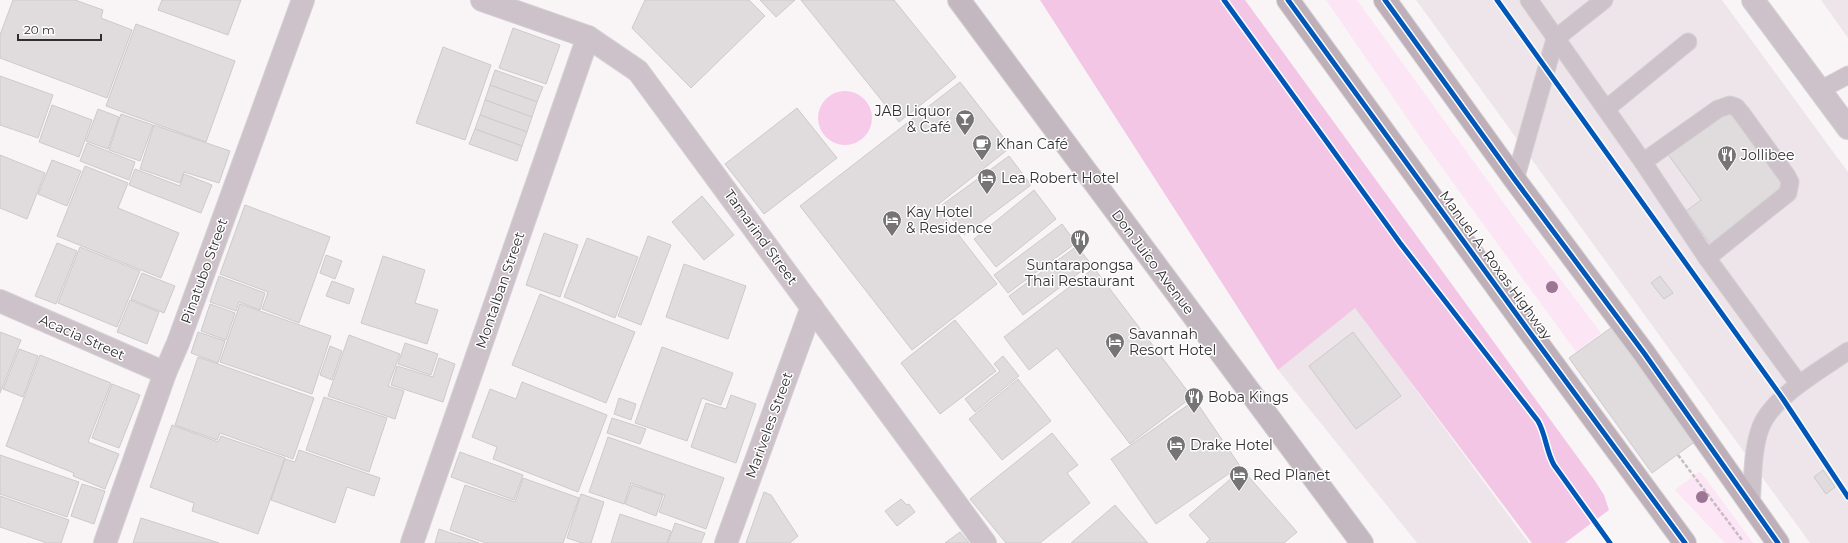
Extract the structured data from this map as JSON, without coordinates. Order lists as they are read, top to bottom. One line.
{"streets":{"main road":["Don Juico Avenue","Manuel A. Roxas Highway"],"street":["Tamarind Street","Pinatubo Street","Montalban Street","Acacia Street","Mariveles Street"]},"crossings":[["Tamarind Street","Montalban Street"],["Tamarind Street","Mariveles Street"],["Pinatubo Street","Acacia Street"]],"places":{"bar":["JAB Liquor & Café"],"cafe":["Khan Café"],"restaurant":["Jollibee","Suntarapongsa Thai Restaurant","Boba Kings"],"hotel":["Lea Robert Hotel","Kay Hotel & Residence","Savannah Resort Hotel","Drake Hotel","Red Planet"]},"scale_bar":"20 m"}
